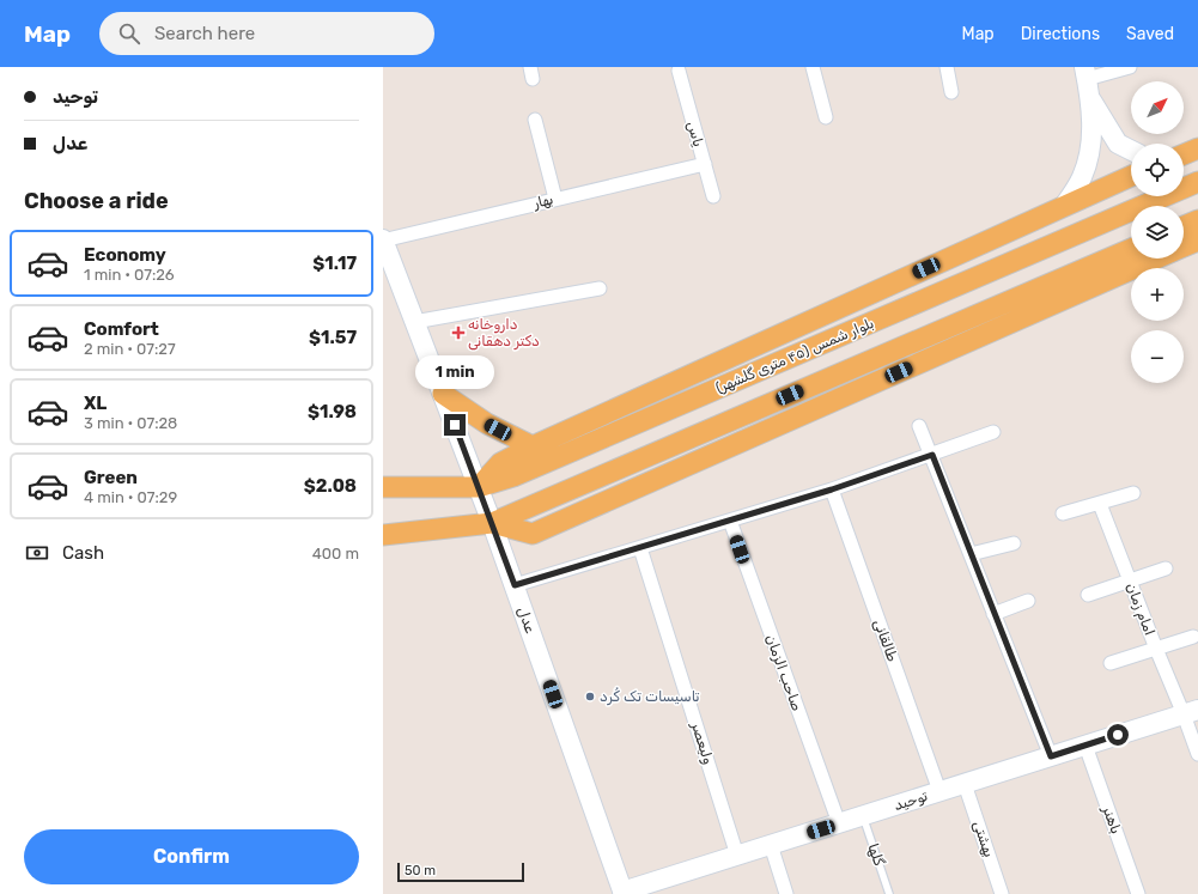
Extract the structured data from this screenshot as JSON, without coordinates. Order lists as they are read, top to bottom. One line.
{"streets":{"main road":["بلوار شمس (۴۵ متری گلشهر)"],"street":["یاس","بهار","امام زمان","عدل","طالقانی","صاحب الزمان","ولیعصر","توحید","باهنر","بهشتی"],"lane":["گلها"]},"crossings":[["یاس","بهار"],["بهار","عدل"],["بلوار شمس (۴۵ متری گلشهر)","عدل"],["امام زمان","توحید"],["عدل","توحید"],["طالقانی","توحید"],["صاحب الزمان","توحید"],["ولیعصر","توحید"],["توحید","باهنر"],["توحید","بهشتی"],["توحید","گلها"]],"places":{"health":["داروخانه دکتر دهقانی"],"other":["تاسیسات تک کُرد"]},"scale_bar":"50 m","north":"top right","page":{"header":"Map","search":"Search here","nav":["Map","Directions","Saved"],"banner":["توحید","عدل"],"map_buttons":["+","−"],"heading":"Choose a ride","list":[{"name":"Economy","note":"1 min · 07:26","value":"$1.17"},{"name":"Comfort","note":"2 min · 07:27","value":"$1.57"},{"name":"XL","note":"3 min · 07:28","value":"$1.98"},{"name":"Green","note":"4 min · 07:29","value":"$2.08"}],"bubble":"1 min","pay":["Cash","400 m"],"buttons":"Confirm","scale":"50 m"}}
